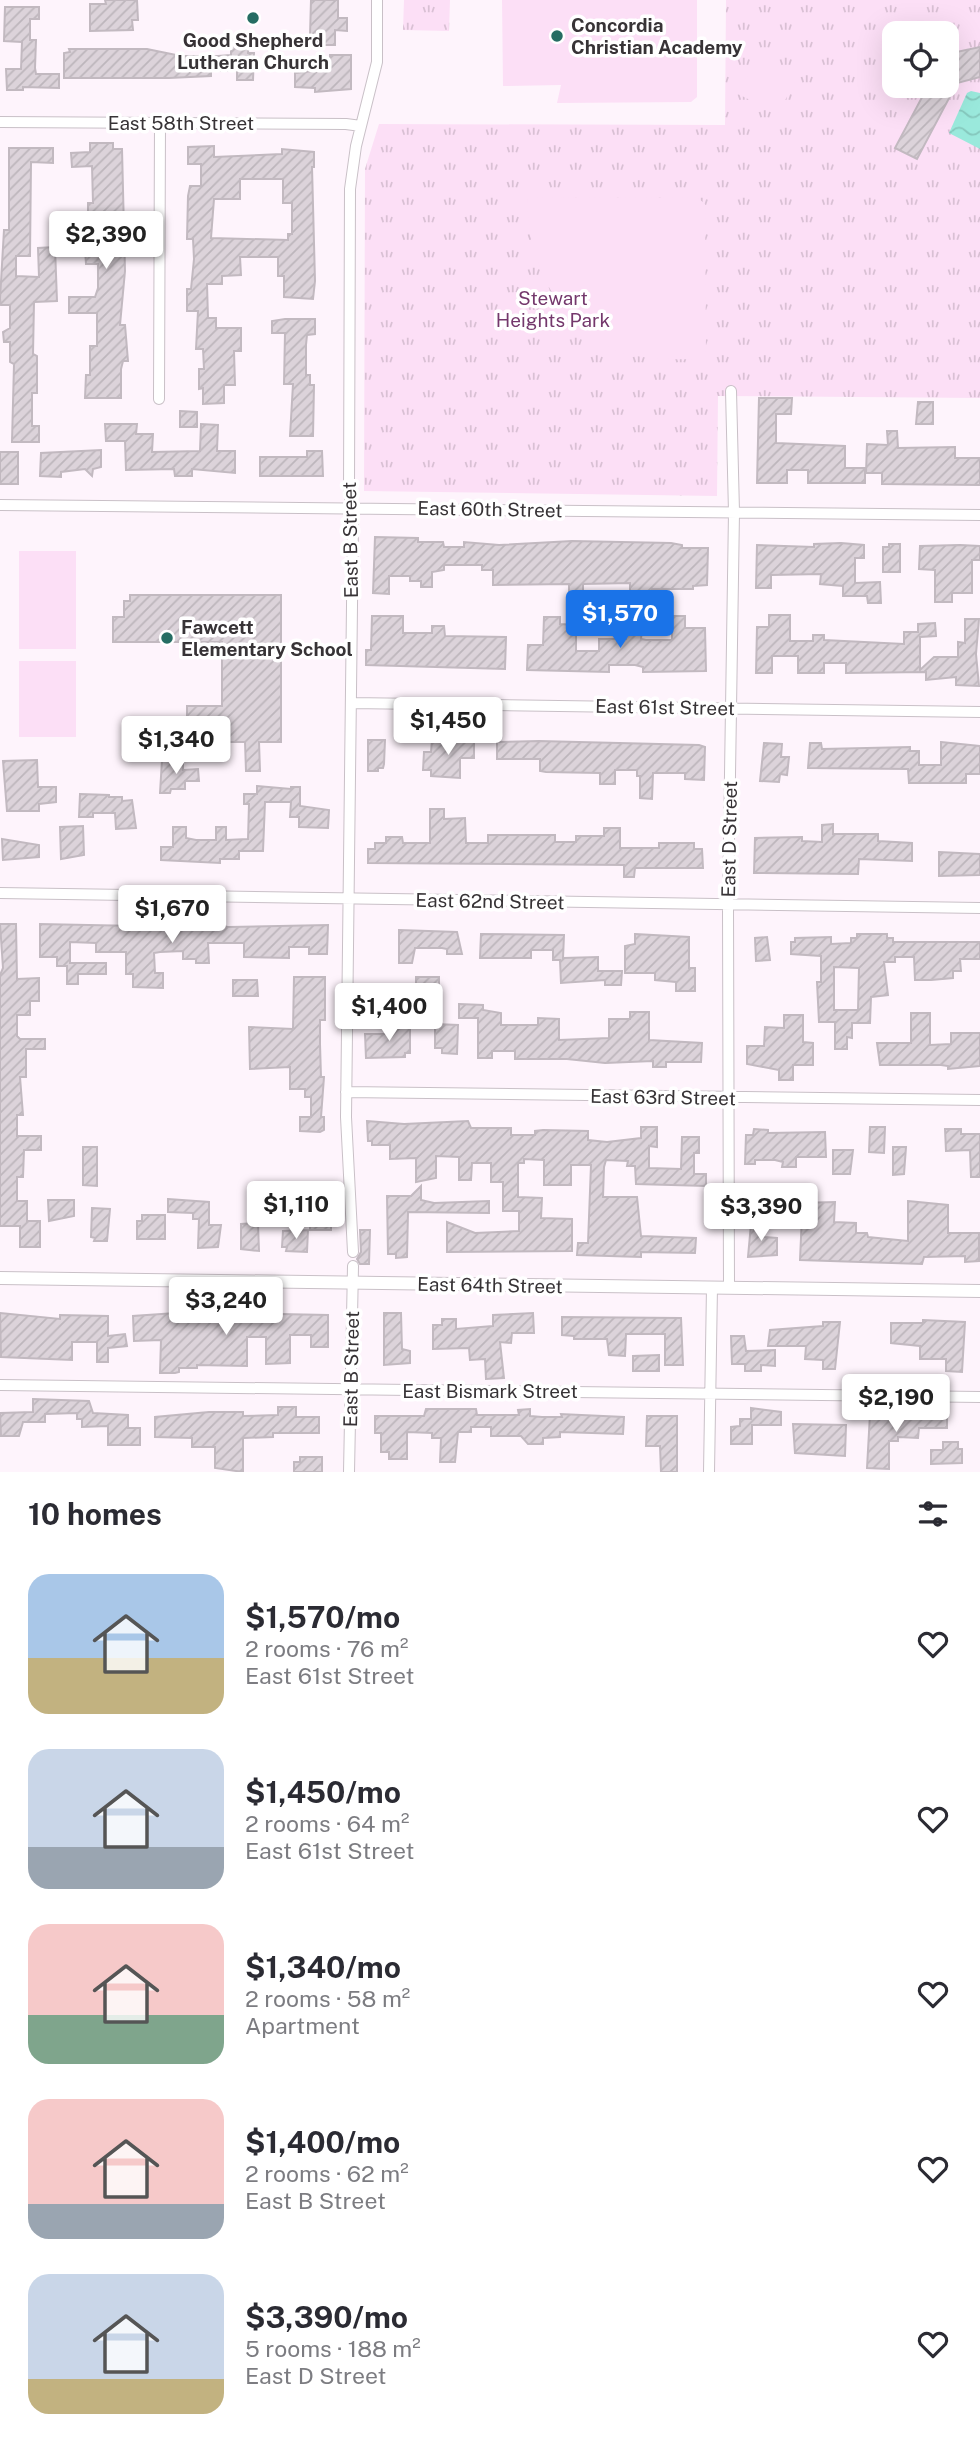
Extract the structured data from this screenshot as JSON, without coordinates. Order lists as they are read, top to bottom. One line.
{"streets":{"street":["East 58th Street","East 60th Street","East B Street","East 61st Street","East D Street","East 62nd Street","East 63rd Street","East 64th Street","East Bismark Street"]},"crossings":[["East 58th Street","East B Street"],["East 60th Street","East B Street"],["East 60th Street","East D Street"],["East B Street","East 61st Street"],["East B Street","East 62nd Street"],["East B Street","East 63rd Street"],["East B Street","East 64th Street"],["East B Street","East Bismark Street"],["East 61st Street","East D Street"],["East D Street","East 62nd Street"],["East D Street","East 63rd Street"],["East D Street","East 64th Street"]],"parks":["Stewart Heights Park"],"places":["Good Shepherd Lutheran Church","Concordia Christian Academy","Fawcett Elementary School"],"page":{"price":["$2,390","$1,570","$1,450","$1,340","$1,670","$1,400","$1,110","$3,390","$3,240","$2,190"],"heading":"10 homes","list":[{"name":"$1,570/mo","note":"2 rooms · 76 m² · East 61st Street"},{"name":"$1,450/mo","note":"2 rooms · 64 m² · East 61st Street"},{"name":"$1,340/mo","note":"2 rooms · 58 m² · Apartment"},{"name":"$1,400/mo","note":"2 rooms · 62 m² · East B Street"},{"name":"$3,390/mo","note":"5 rooms · 188 m² · East D Street"}]}}
